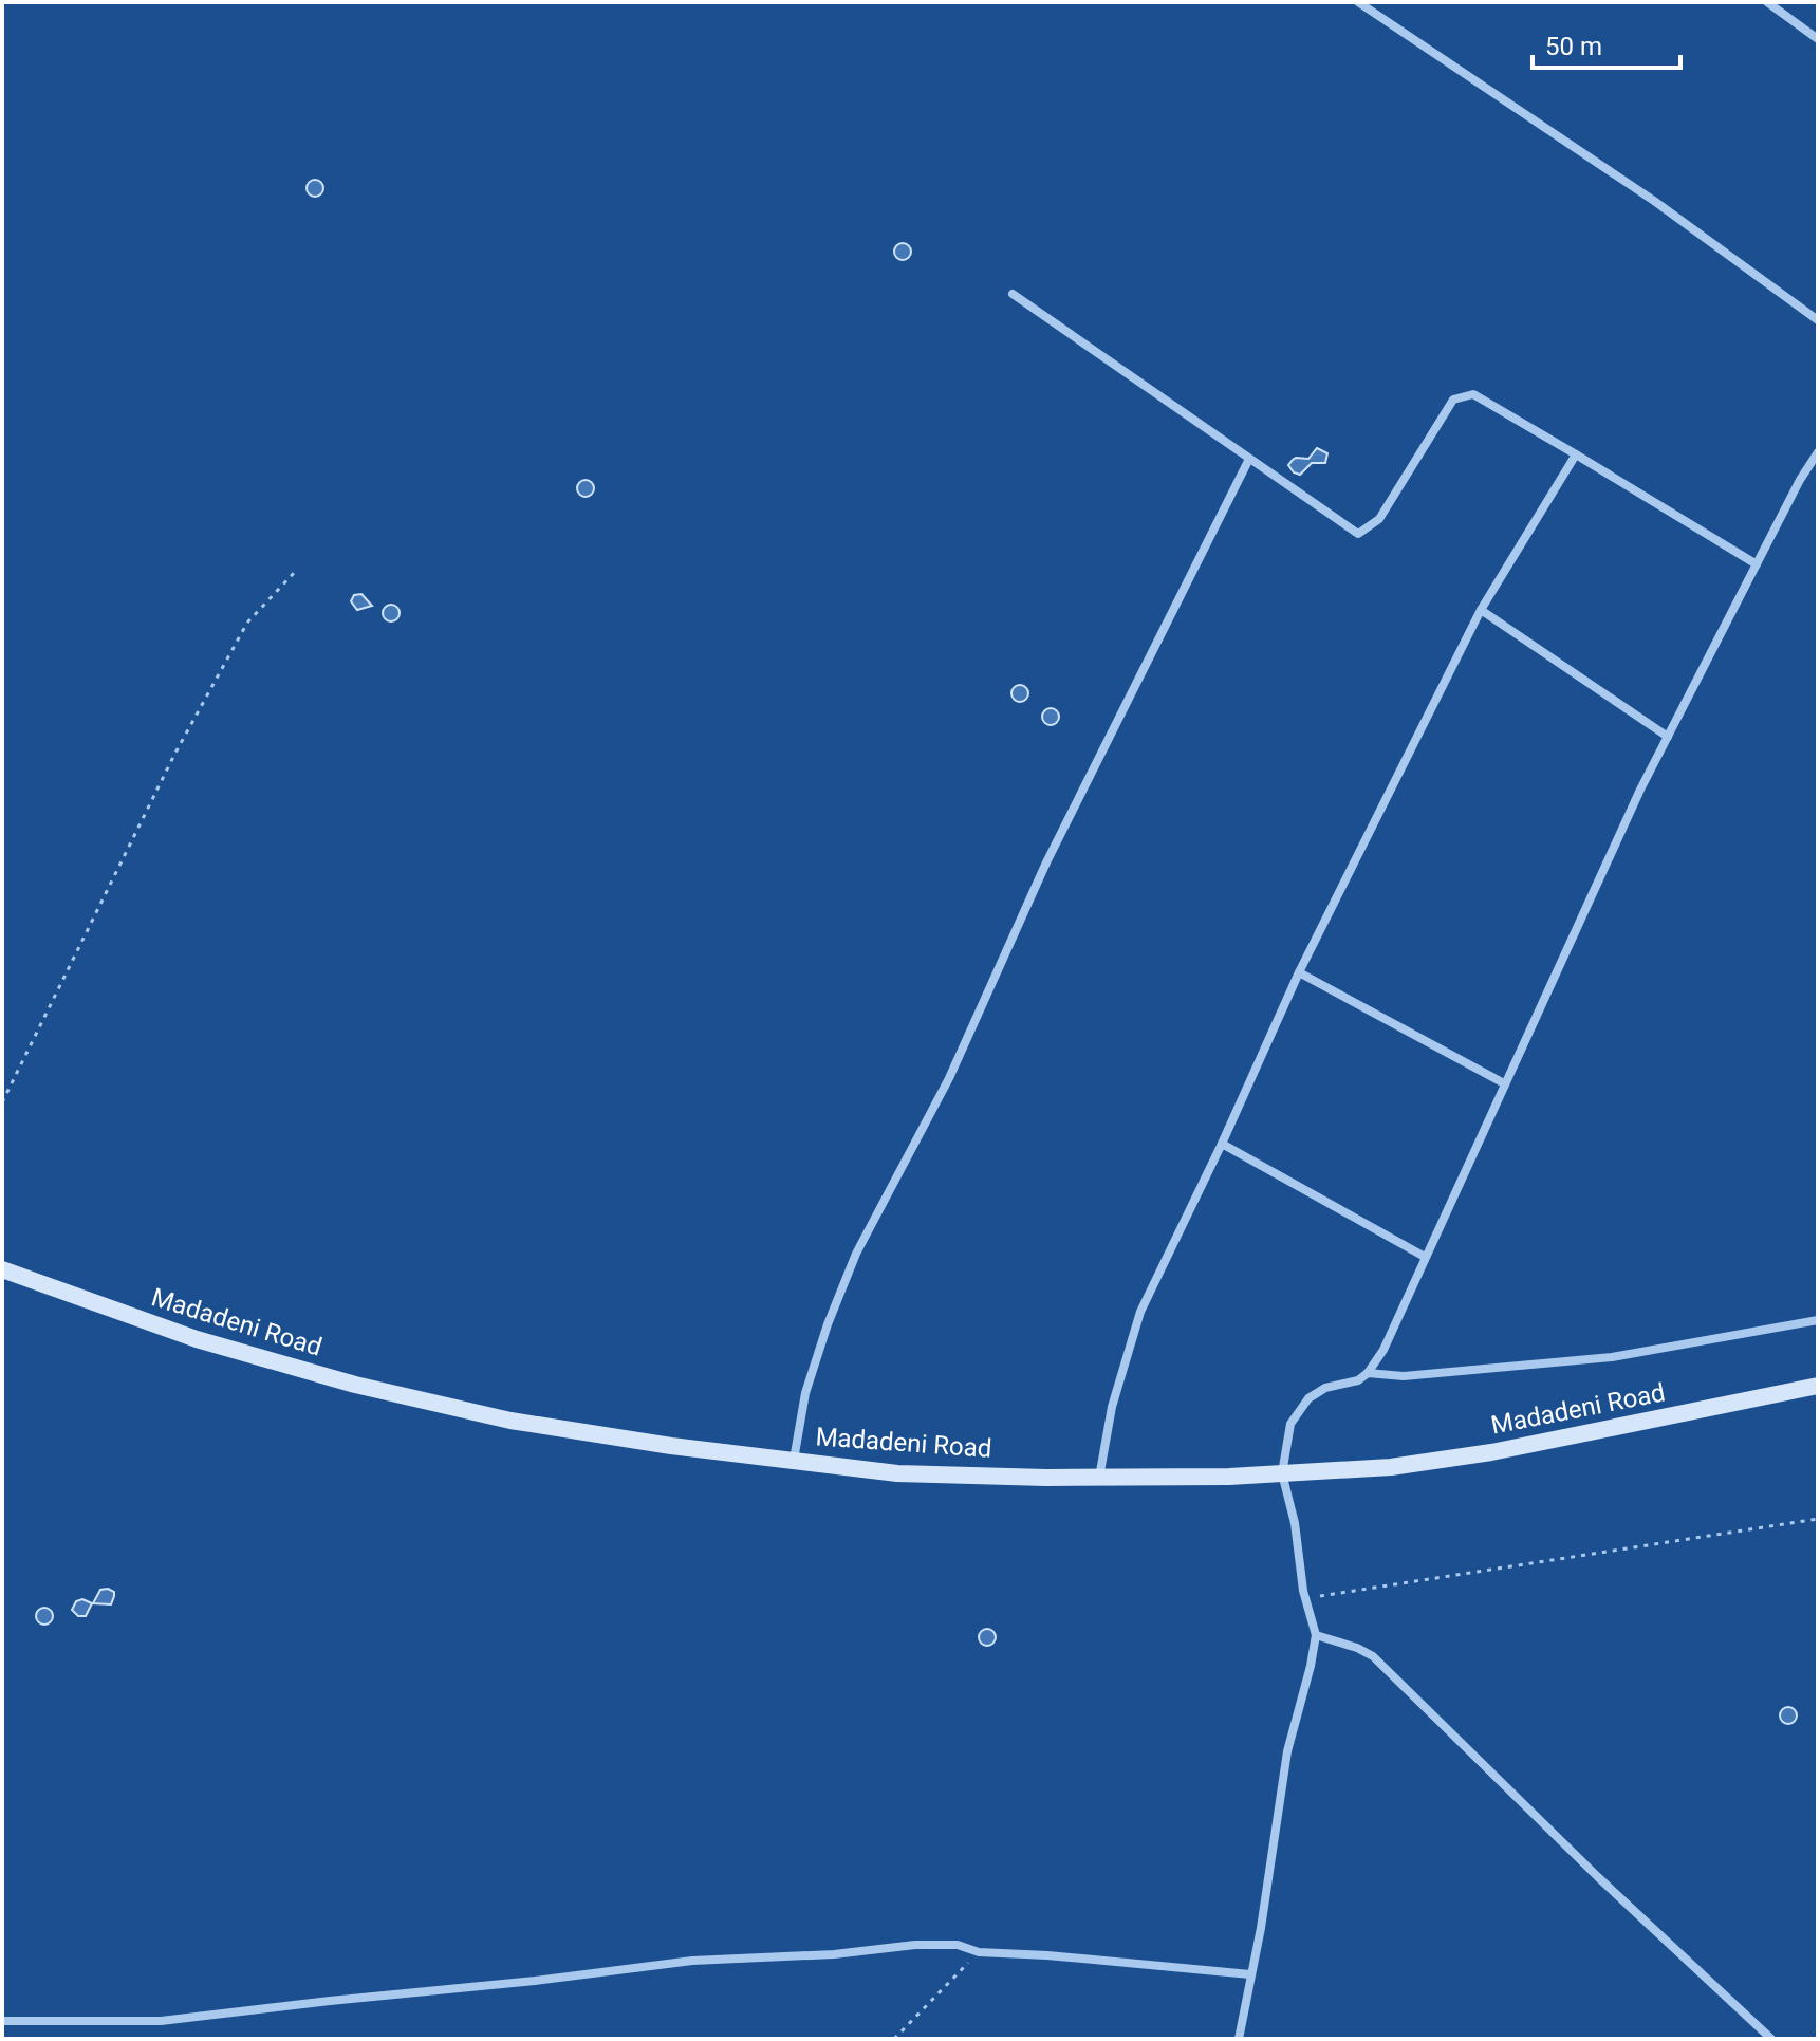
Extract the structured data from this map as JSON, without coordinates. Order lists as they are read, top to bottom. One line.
{"streets":{"street":["Madadeni Road"]},"scale_bar":"50 m"}
